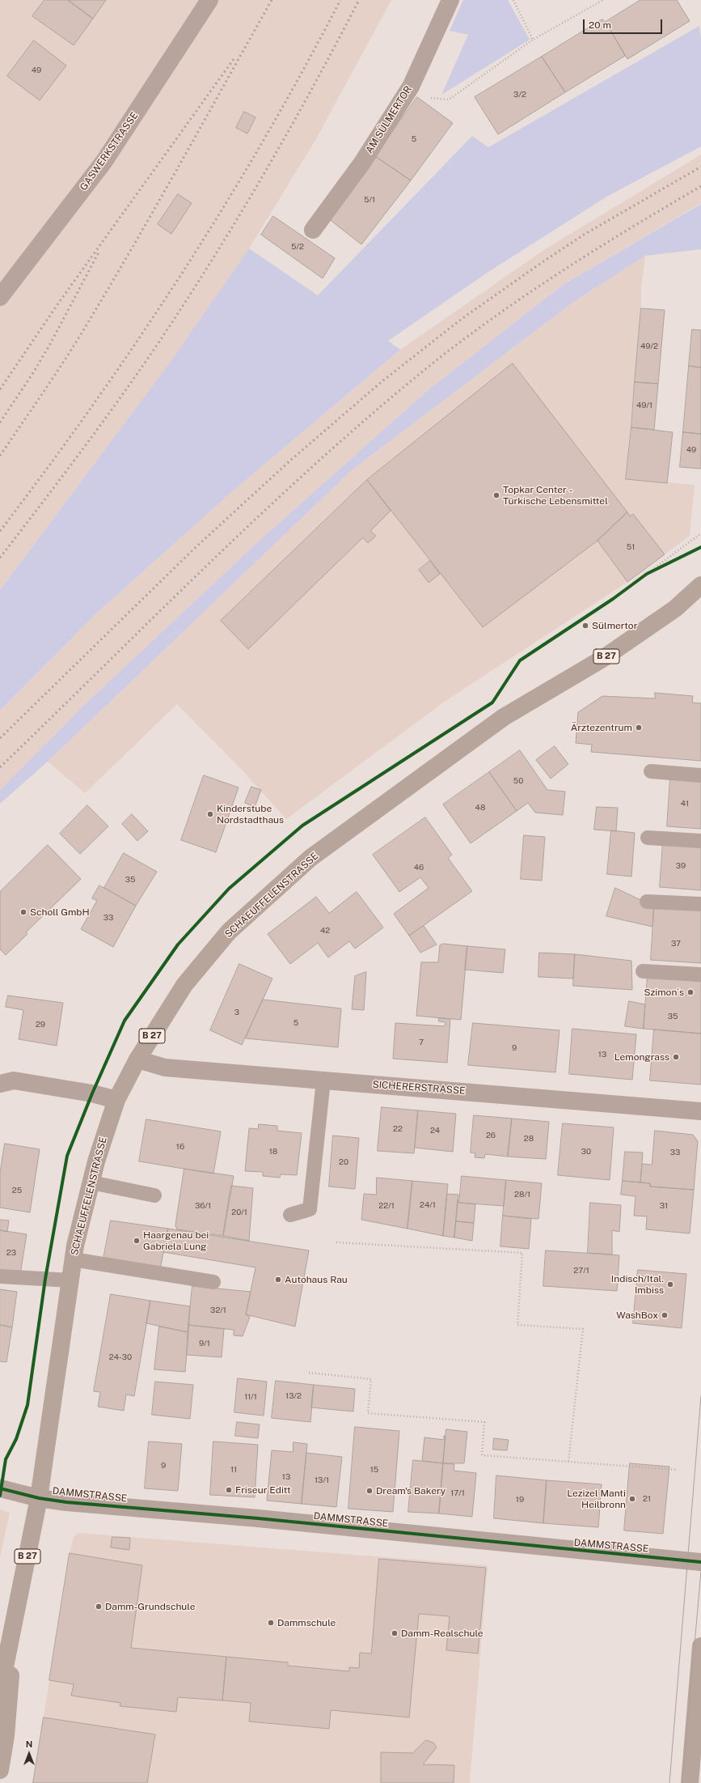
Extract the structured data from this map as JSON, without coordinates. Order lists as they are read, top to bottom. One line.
{"streets":{"main road":["B 27","SCHAEUFFELENSTRASSE"],"street":["AM SÜLMERTOR","GASWERKSTRASSE","SICHERERSTRASSE","DAMMSTRASSE"]},"crossings":[["SCHAEUFFELENSTRASSE","SICHERERSTRASSE"],["SCHAEUFFELENSTRASSE","DAMMSTRASSE"]],"places":["Topkar Center - Türkische Lebensmittel","Sülmertor","Ärztezentrum","Kinderstube Nordstadthaus","Scholl GmbH","Szimon´s","Lemongrass","Haargenau bei Gabriela Lung","Autohaus Rau","Indisch/Ital. Imbiss","WashBox","Friseur Editt","Dream's Bakery","Lezizel Manti Heilbronn","Damm-Grundschule","Dammschule","Damm-Realschule"],"house_numbers":["49","3/2","5","5/1","5/2","49/2","49/1","49","51","50","41","48","39","46","35","33","42","37","3","35","5","29","7","9","13","22","24","26","28","16","18","30","33","20","25","28/1","24/1","36/1","22/1","31","20/1","23","27/1","32/1","9/1","24-30","13/2","11/1","9","11","15","13","13/1","17/1","21","19"],"scale_bar":"20 m","north":"top"}
